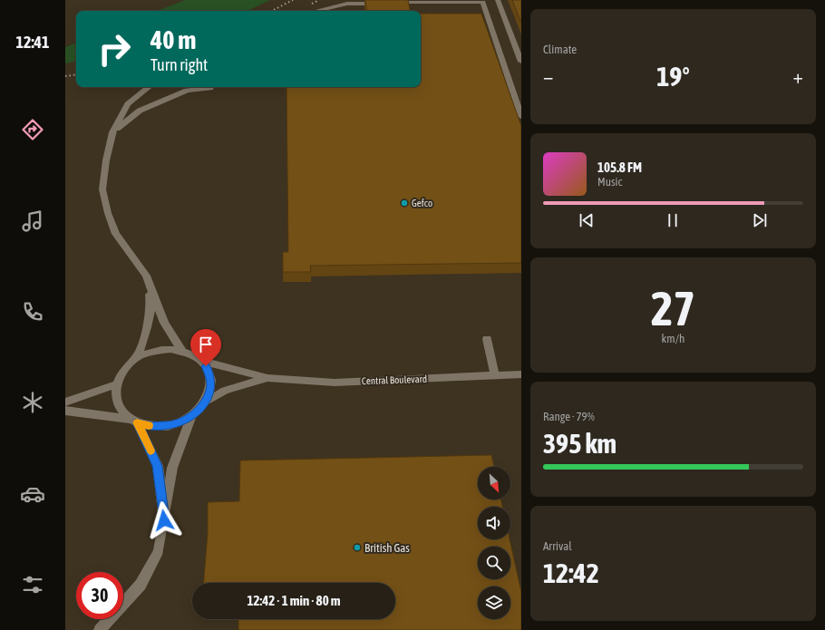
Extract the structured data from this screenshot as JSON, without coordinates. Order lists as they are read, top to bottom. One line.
{"streets":{"street":["Central Boulevard"]},"places":["Gefco","British Gas"],"north":"bottom right","page":{"tabs":"12:41","tile":["Climate",["27","km/h"],["Range · 79%","395 km"],["Arrival","12:42"]],"turn":["40 m","Turn right"],"heat":["−","19°","+"],"song":["105.8 FM","Music"],"limit":"30","trip":"12:42 · 1 min · 80 m"}}
